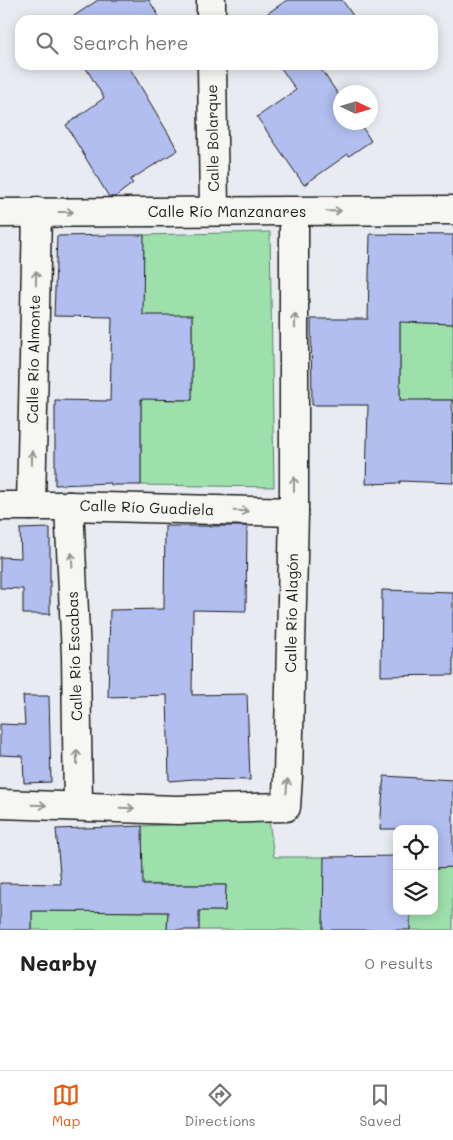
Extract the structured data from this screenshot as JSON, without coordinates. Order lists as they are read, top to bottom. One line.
{"streets":{"street":["Calle Bolarque","Calle Río Manzanares","Calle Río Almonte","Calle Río Guadiela","Calle Río Alagón","Calle Río Escabas"]},"crossings":[["Calle Bolarque","Calle Río Manzanares"],["Calle Río Manzanares","Calle Río Almonte"],["Calle Río Manzanares","Calle Río Alagón"],["Calle Río Almonte","Calle Río Guadiela"],["Calle Río Guadiela","Calle Río Alagón"],["Calle Río Guadiela","Calle Río Escabas"],["Calle Río Alagón","Calle Río Escabas"]],"one_way":["Calle Río Manzanares","Calle Río Almonte","Calle Río Guadiela","Calle Río Escabas"],"north":"right","page":{"search":"Search here","heading":["Nearby","0 results"],"nav":["Map","Directions","Saved"]}}
